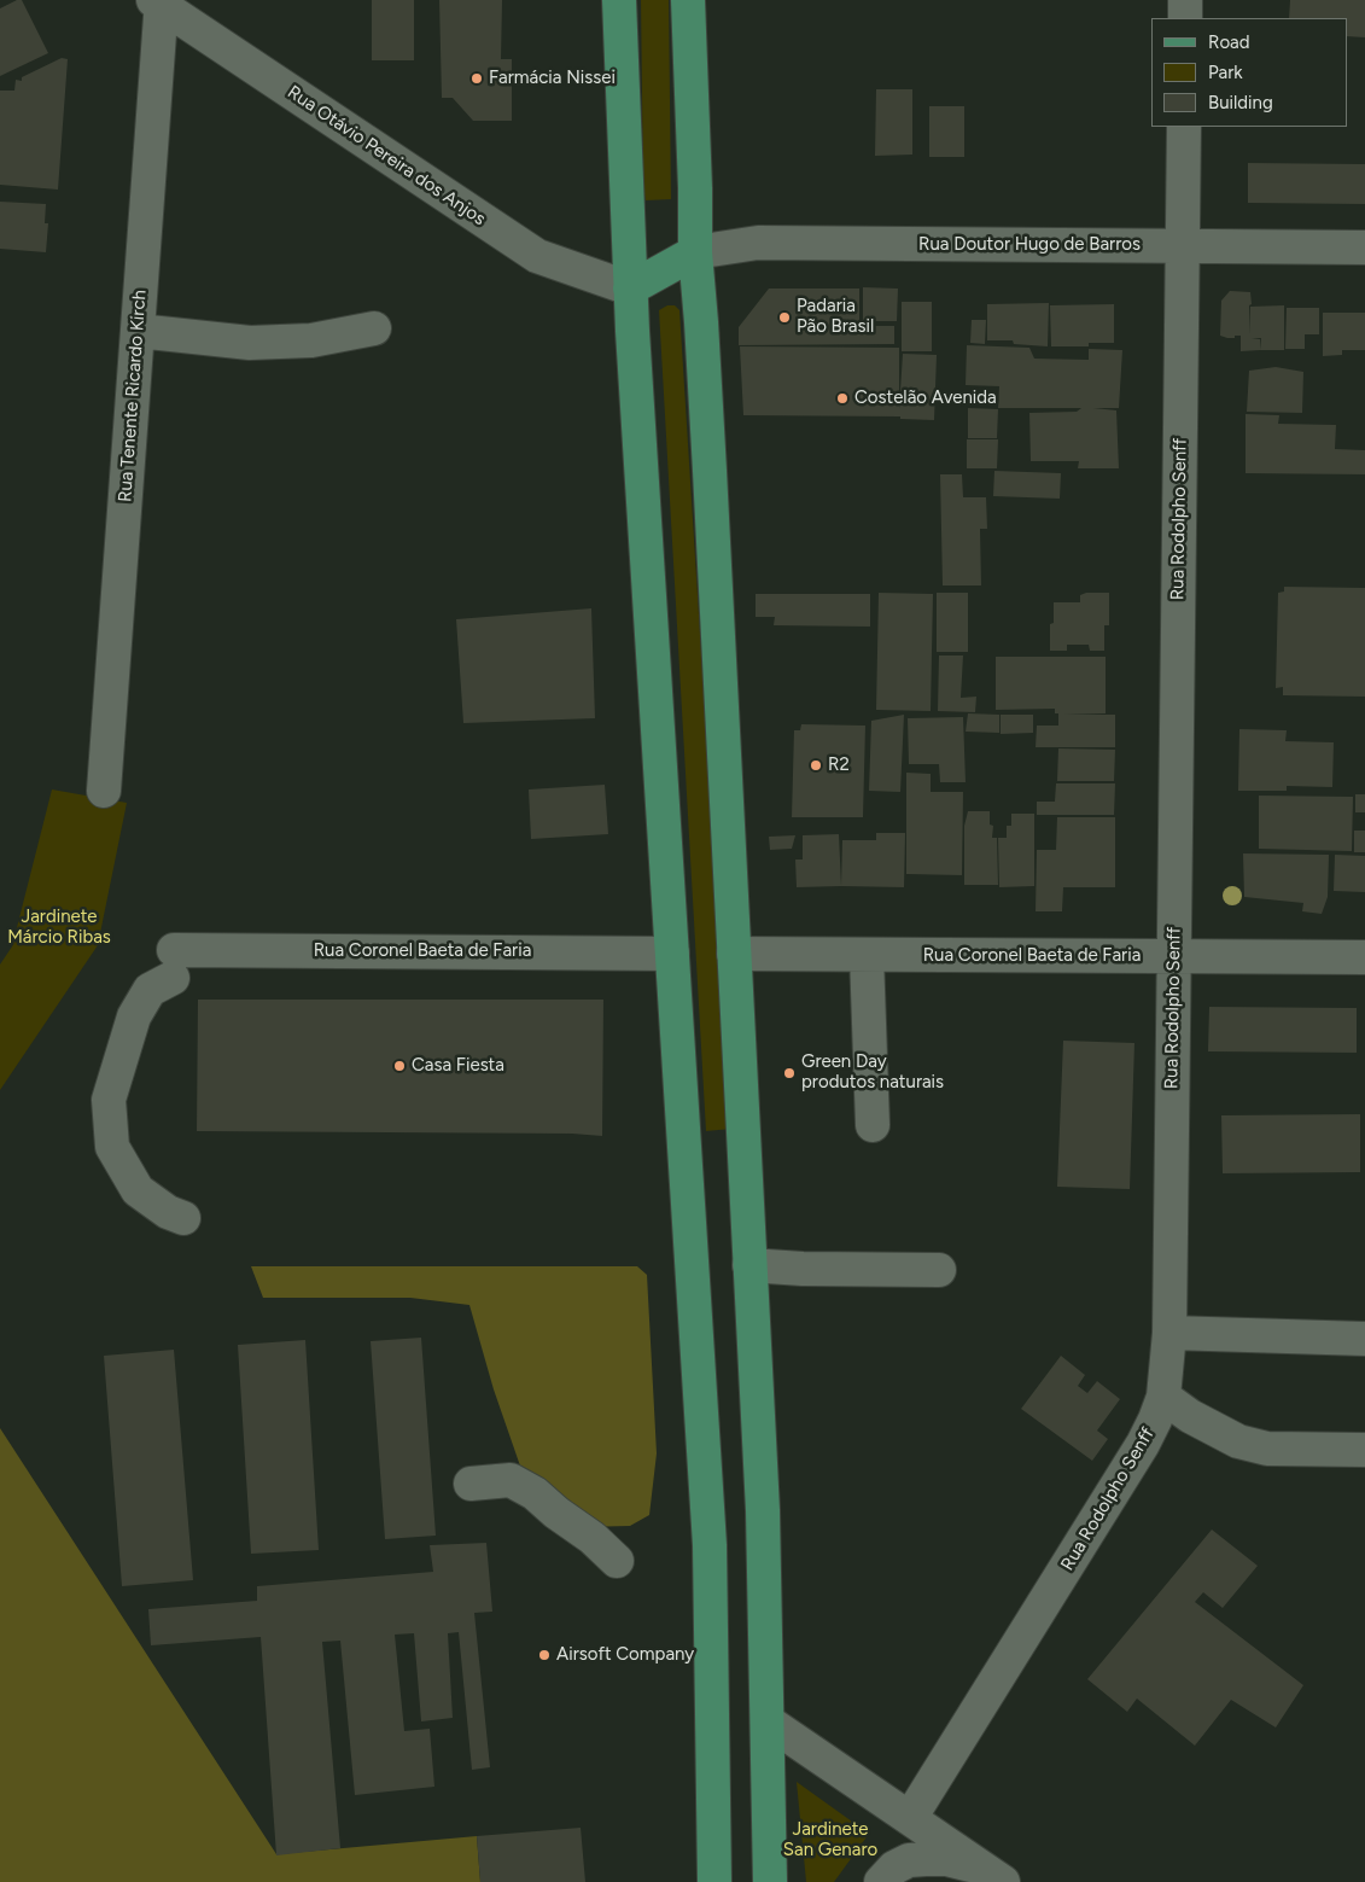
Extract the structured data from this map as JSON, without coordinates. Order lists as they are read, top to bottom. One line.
{"streets":{"street":["Rua Otávio Pereira dos Anjos","Rua Doutor Hugo de Barros","Rua Tenente Ricardo Kirch","Rua Rodolpho Senff","Rua Coronel Baeta de Faria"]},"crossings":[["Rua Otávio Pereira dos Anjos","Rua Tenente Ricardo Kirch"],["Rua Doutor Hugo de Barros","Rua Rodolpho Senff"],["Rua Rodolpho Senff","Rua Coronel Baeta de Faria"]],"parks":["Jardinete Márcio Ribas","Jardinete San Genaro"],"places":["Farmácia Nissei","Padaria Pão Brasil","Costelão Avenida","R2","Casa Fiesta","Green Day produtos naturais","Airsoft Company"],"legend":["Road","Park","Building"]}
